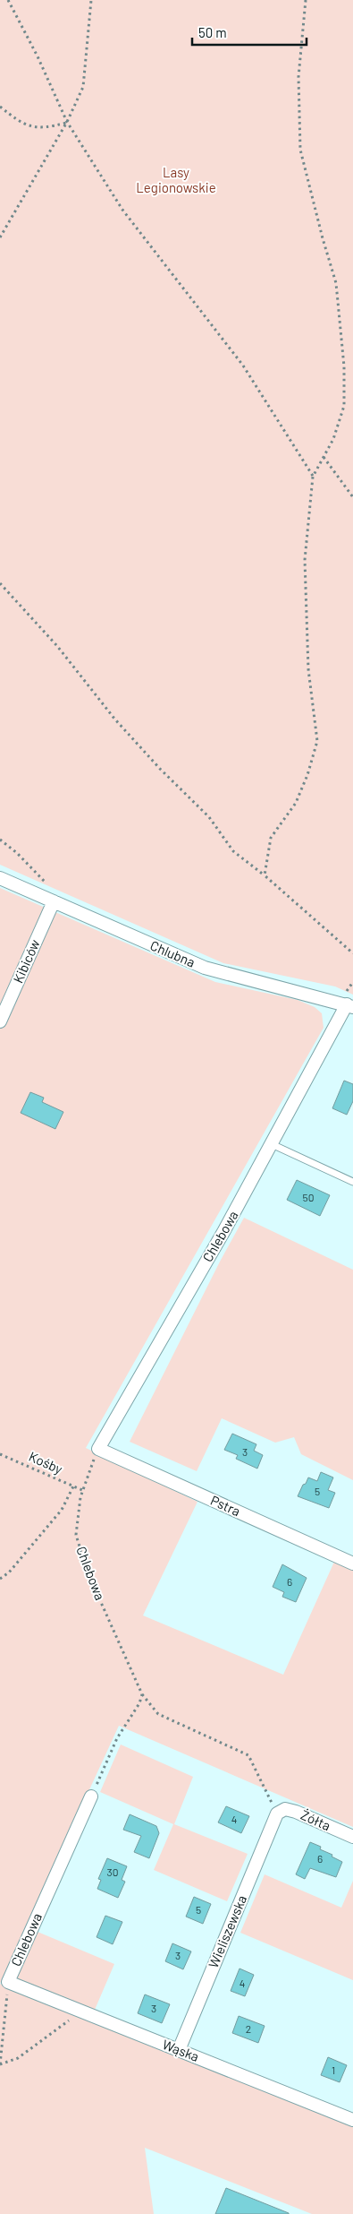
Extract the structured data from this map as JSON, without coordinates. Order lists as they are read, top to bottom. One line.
{"streets":{"street":["Chlubna","Kibiców","Chlebowa","Pstra","Żółta","Wieliszewska","Wąska"],"path":["Kośby"]},"crossings":[["Chlubna","Kibiców"],["Chlubna","Chlebowa"],["Chlebowa","Kośby"],["Chlebowa","Pstra"],["Chlebowa","Żółta"],["Chlebowa","Wieliszewska"],["Chlebowa","Wąska"],["Żółta","Wieliszewska"],["Wieliszewska","Wąska"]],"parks":["Lasy Legionowskie"],"house_numbers":["50","3","5","6","4","6","30","5","3","4","3","2","1"],"scale_bar":"50 m"}
